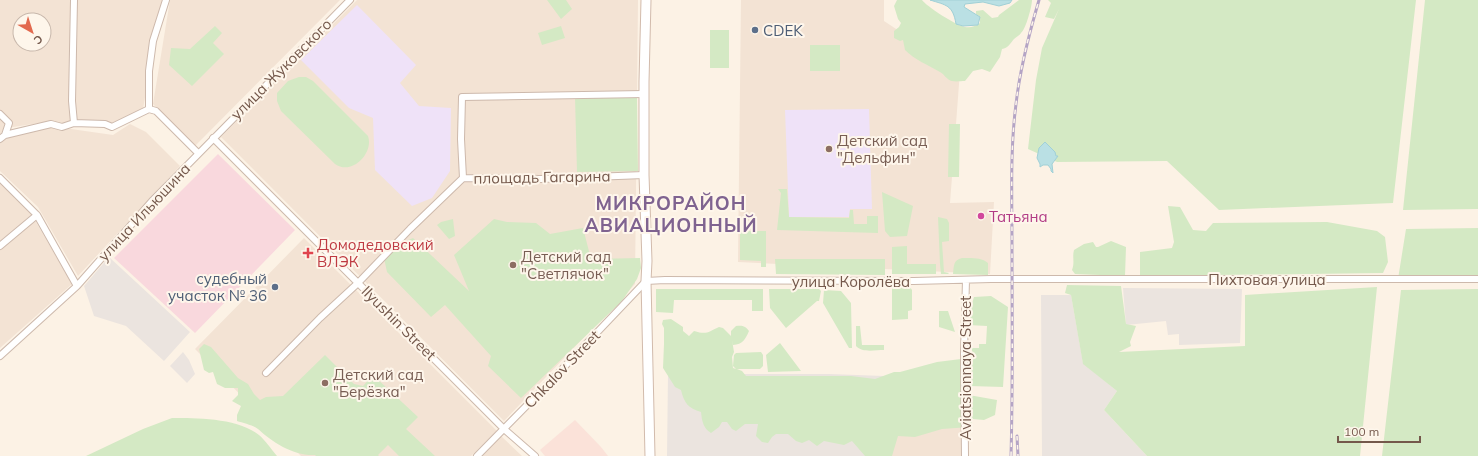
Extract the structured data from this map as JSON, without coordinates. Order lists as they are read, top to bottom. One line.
{"streets":{"street":["улица Жуковского","площадь Гагарина","улица Ильюшина","Пихтовая улица","улица Королёва","Ilyushin Street","Aviatsionnaya Street","Chkalov Street"]},"crossings":[["улица Жуковского","улица Ильюшина"],["улица Жуковского","Ilyushin Street"],["улица Ильюшина","Ilyushin Street"],["Пихтовая улица","улица Королёва"],["улица Королёва","Aviatsionnaya Street"],["улица Королёва","Chkalov Street"],["Ilyushin Street","Chkalov Street"]],"districts":["МИКРОРАЙОН АВИАЦИОННЫЙ"],"places":{"other":["CDEK","Детский сад \"Дельфин\"","Татьяна","Детский сад \"Светлячок\"","судебный участок № 36","Детский сад \"Берёзка\""],"health":["Домодедовский ВЛЭК"]},"scale_bar":"100 m","north":"bottom right"}
